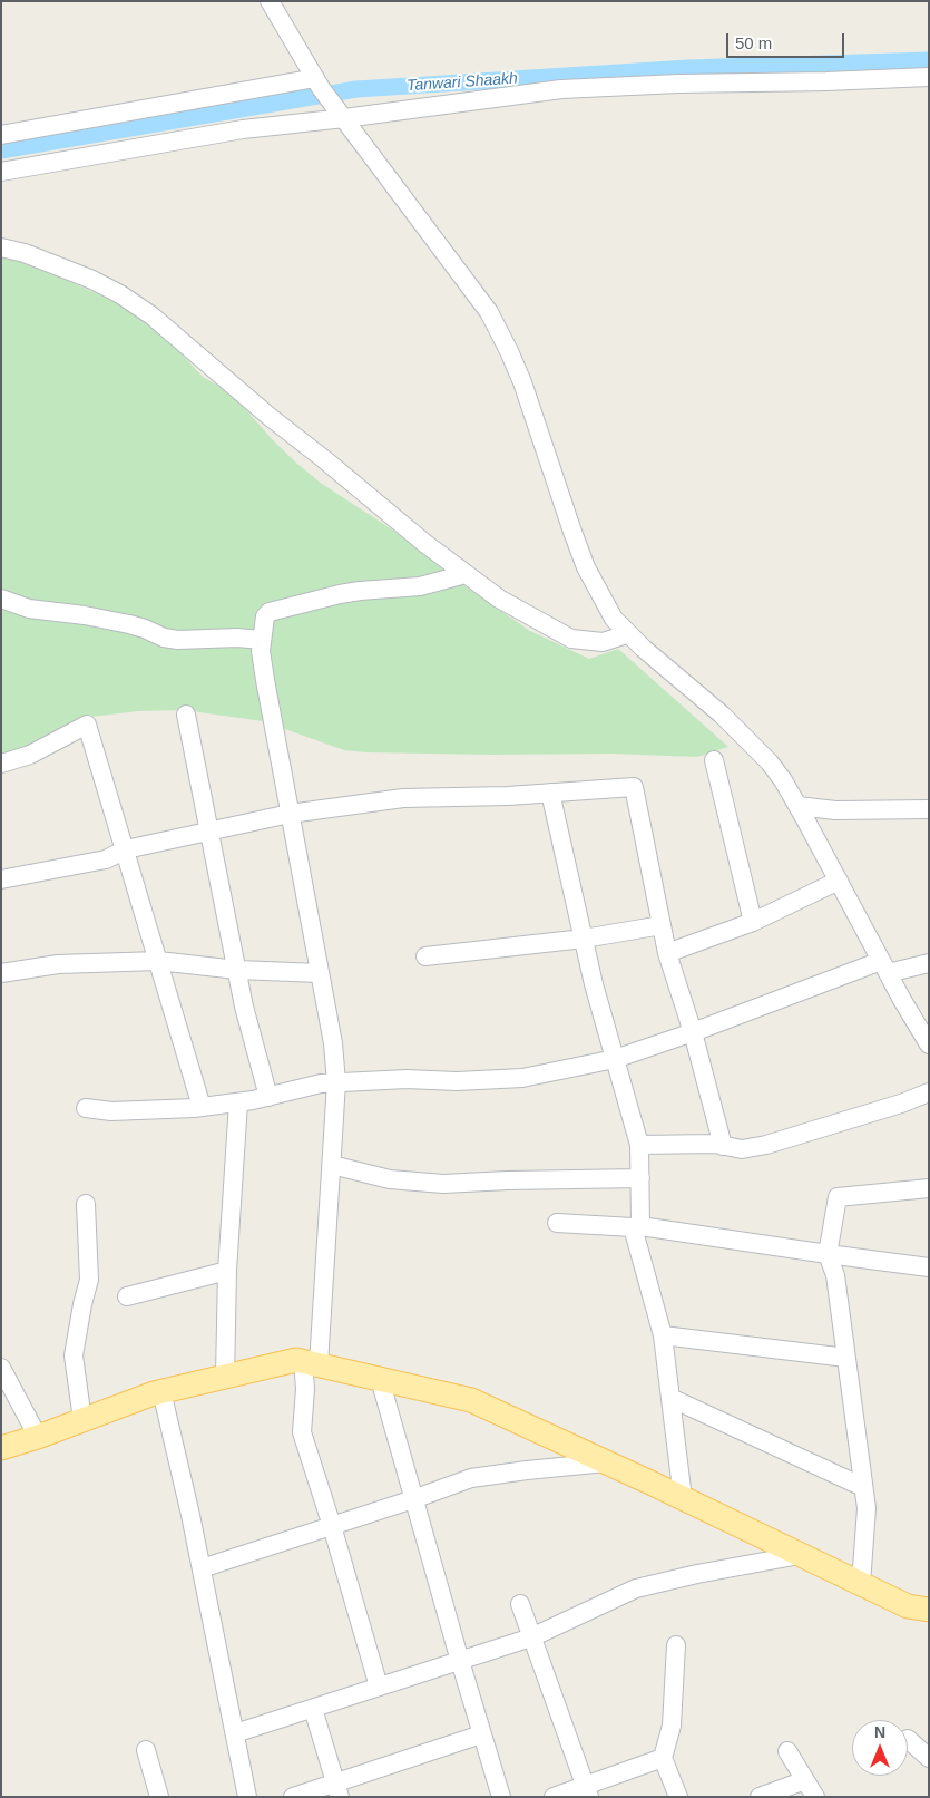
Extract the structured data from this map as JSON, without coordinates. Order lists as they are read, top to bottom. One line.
{"water":["Tanwari Shaakh"],"scale_bar":"50 m","north":"top"}
